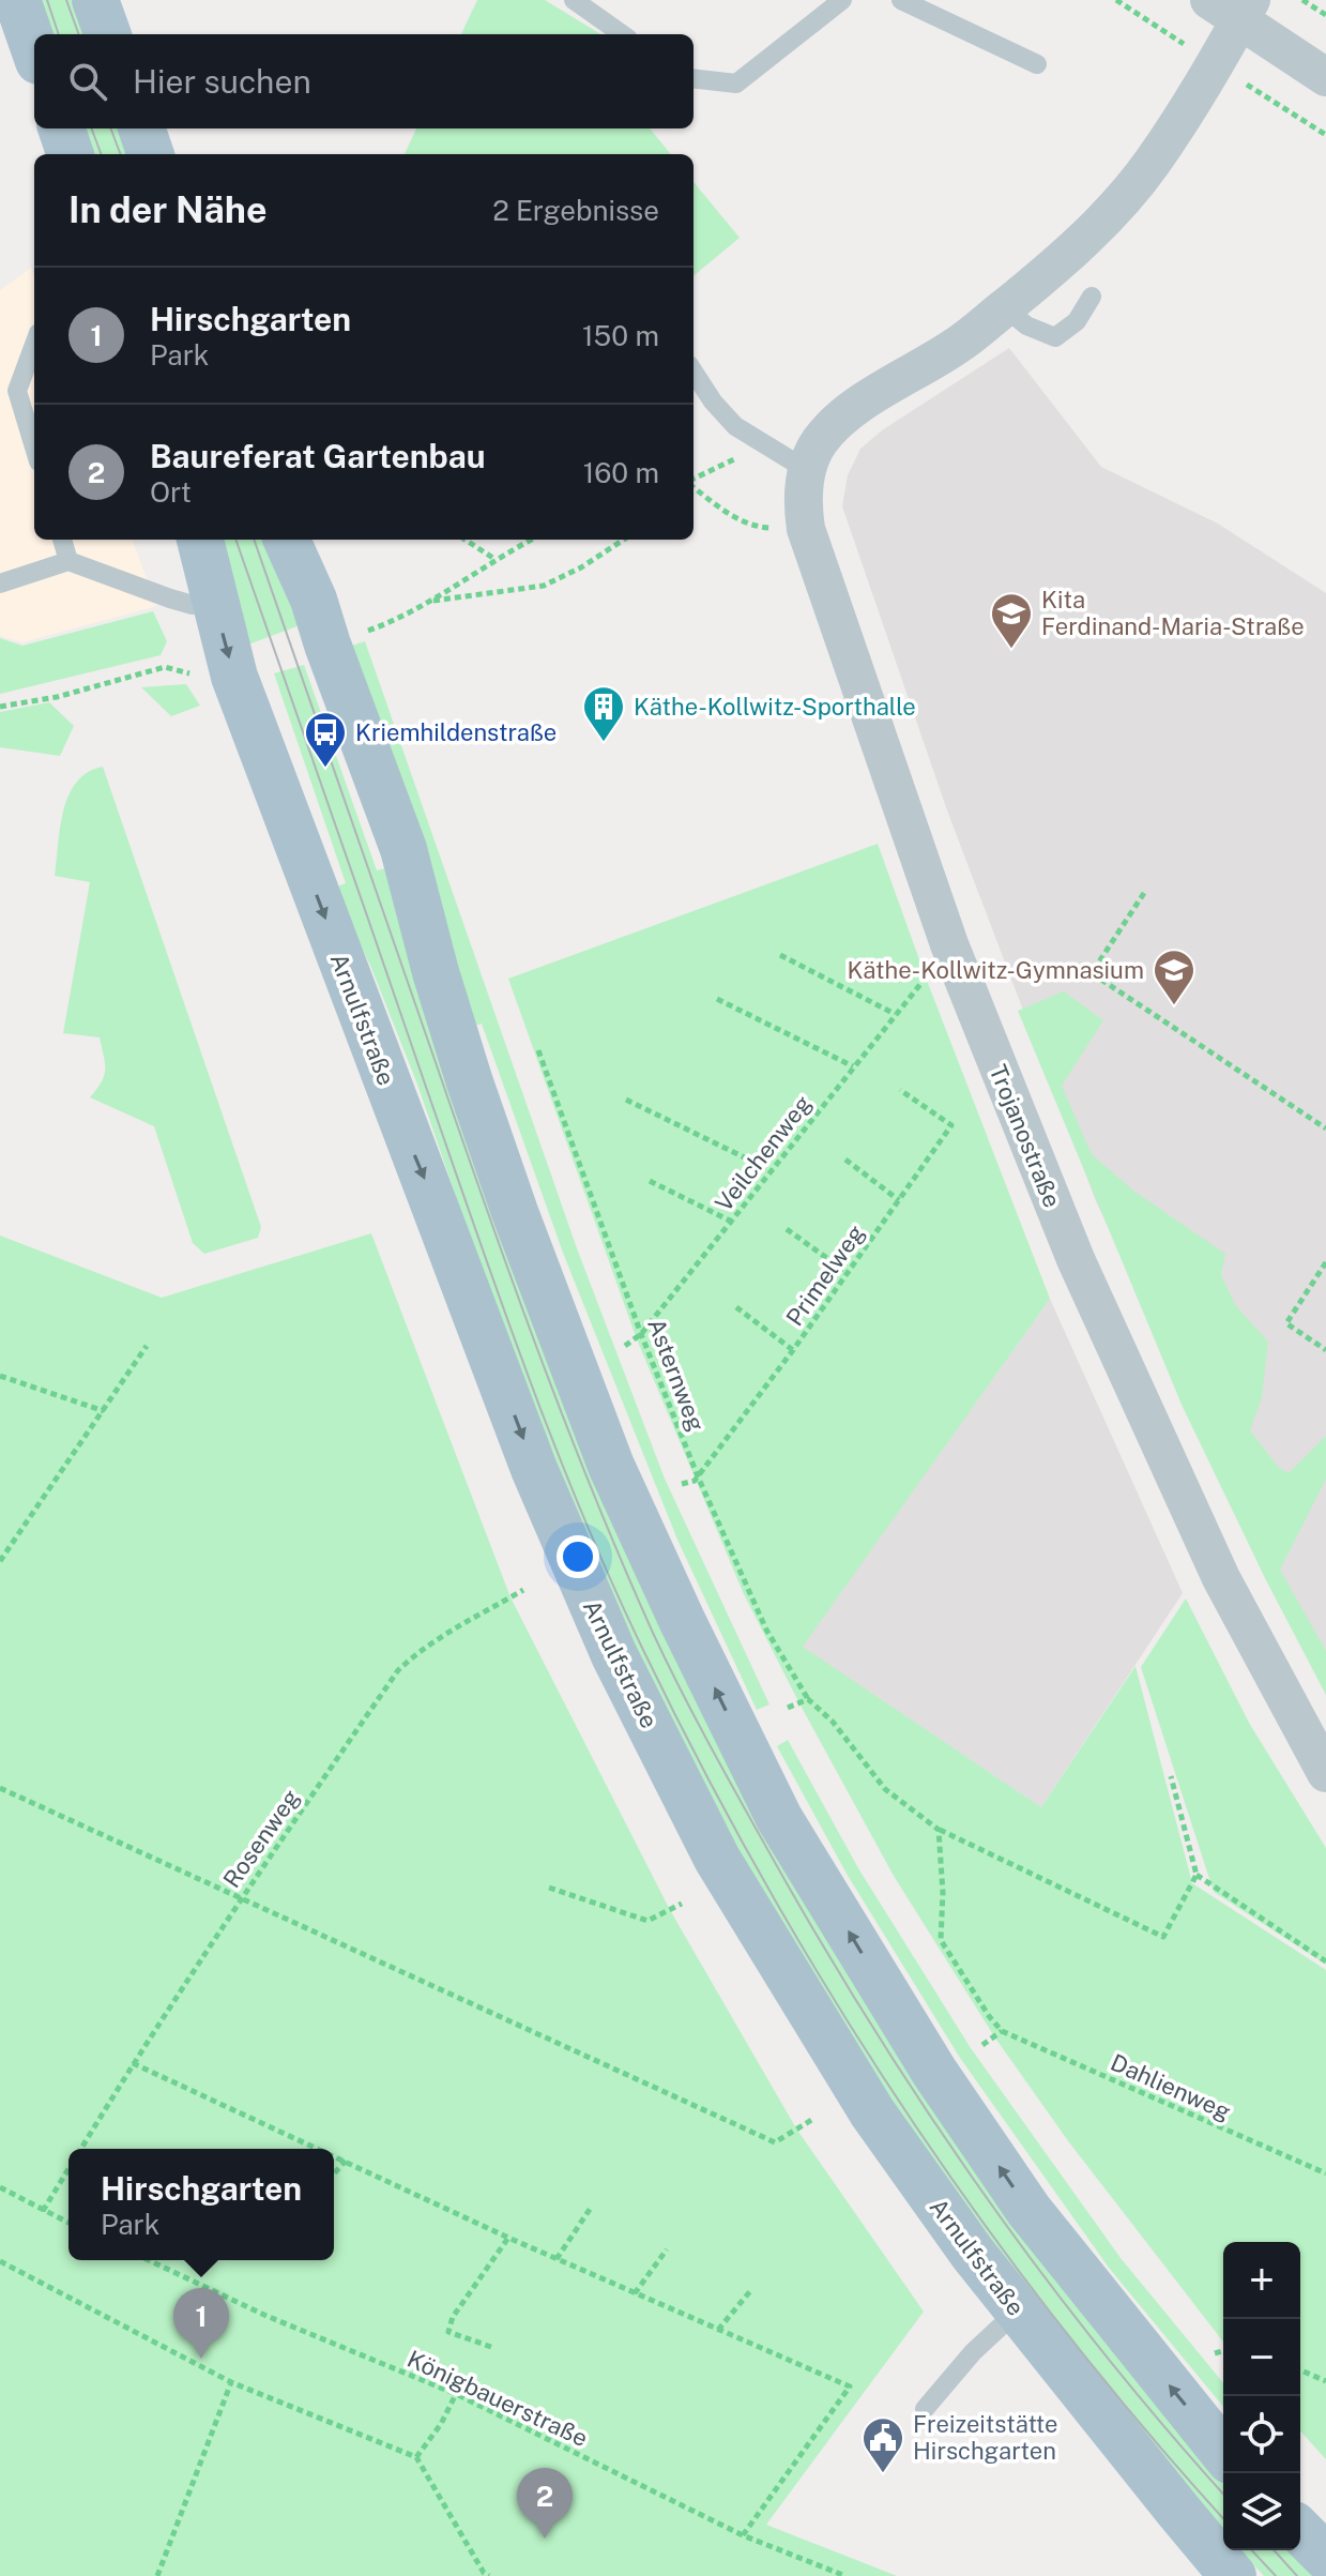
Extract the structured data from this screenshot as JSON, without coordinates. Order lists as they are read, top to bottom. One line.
{"streets":{"main road":["Arnulfstraße"],"street":["Trojanostraße"],"path":["Veilchenweg","Primelweg","Asternweg","Rosenweg","Dahlienweg","Königbauerstraße"]},"crossings":[["Veilchenweg","Asternweg"],["Primelweg","Asternweg"]],"places":{"school or university":["Kita Ferdinand-Maria-Straße","Käthe-Kollwitz-Gymnasium"],"building":["Käthe-Kollwitz-Sporthalle"],"bus stop":["Kriemhildenstraße"],"public building":["Freizeitstätte Hirschgarten"]},"page":{"search":"Hier suchen","heading":["In der Nähe","2 Ergebnisse"],"list":[{"mark":"1","name":"Hirschgarten","note":"Park","value":"150 m"},{"mark":"2","name":"Baureferat Gartenbau","note":"Ort","value":"160 m"}],"popup":["Hirschgarten","Park"],"map_buttons":["+","−"],"pins":["1","2"]}}
